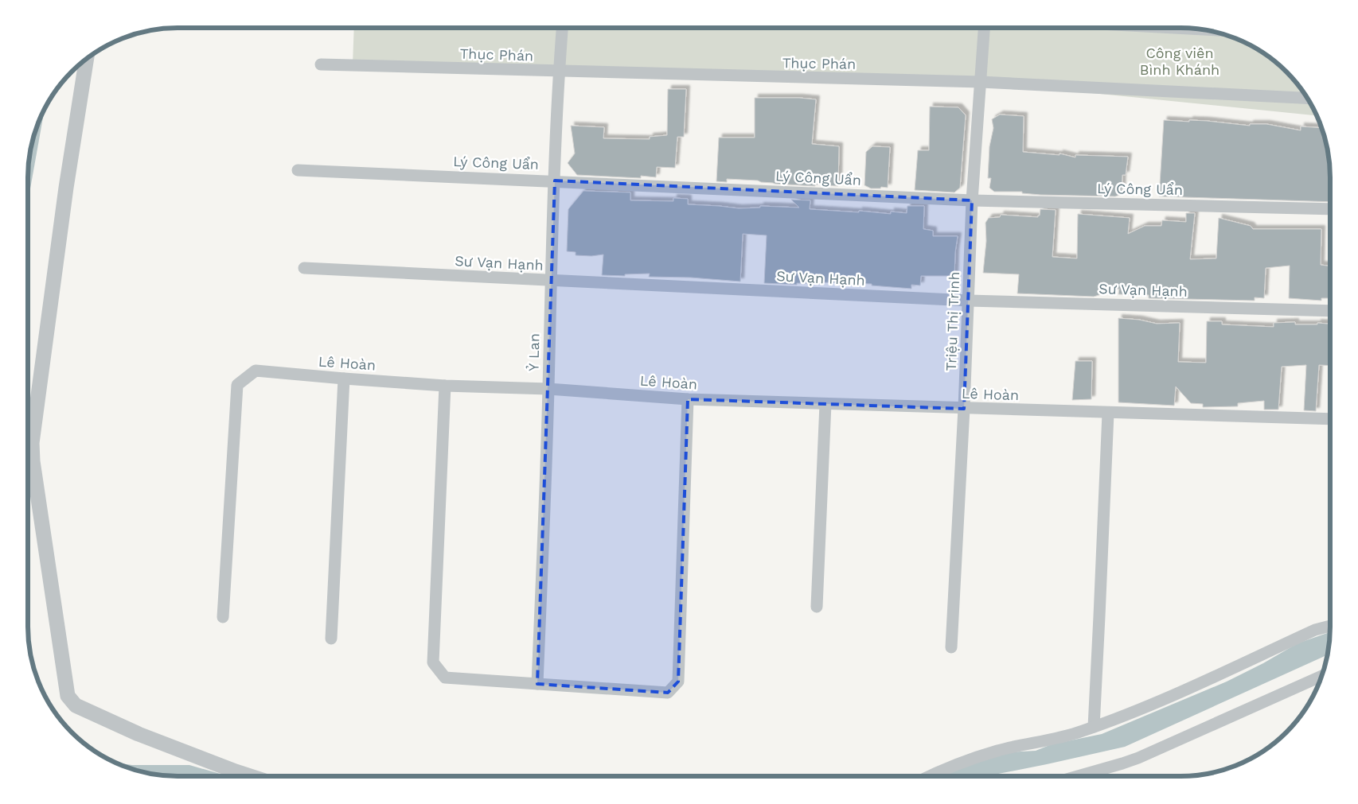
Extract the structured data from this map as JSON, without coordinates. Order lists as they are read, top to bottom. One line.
{"streets":{"street":["Thục Phán","Lý Công Uẩn","Sư Vạn Hạnh","Triệu Thị Trinh","Ỷ Lan","Lê Hoàn"]},"crossings":[["Thục Phán","Triệu Thị Trinh"],["Thục Phán","Ỷ Lan"],["Lý Công Uẩn","Triệu Thị Trinh"],["Lý Công Uẩn","Ỷ Lan"],["Sư Vạn Hạnh","Triệu Thị Trinh"],["Sư Vạn Hạnh","Ỷ Lan"],["Triệu Thị Trinh","Lê Hoàn"],["Ỷ Lan","Lê Hoàn"]],"parks":["Công viên Bình Khánh"]}
